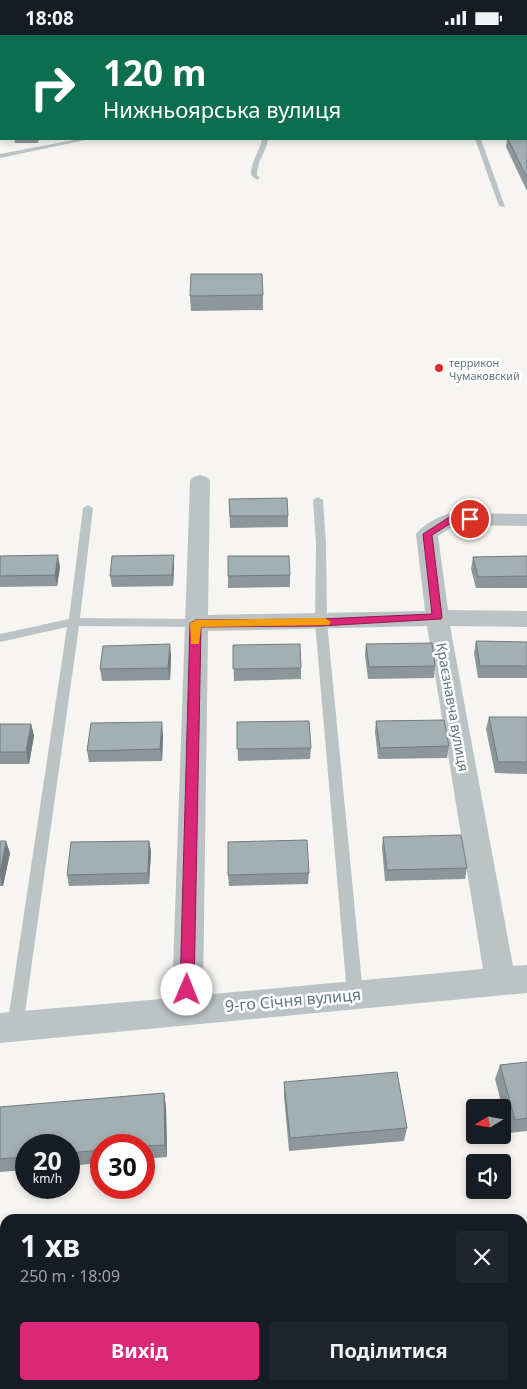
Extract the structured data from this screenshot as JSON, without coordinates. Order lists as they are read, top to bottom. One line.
{"streets":{"street":["Краєзнавча вулиця","9-го Січня вулиця"]},"crossings":[["Краєзнавча вулиця","9-го Січня вулиця"]],"places":["террикон Чумаковский"],"north":"left","page":{"status":"18:08","turn":["120 m","Нижньоярська вулиця"],"speed":"20 km/h","limit":"30","heading":["1 хв","250 m · 18:09"],"buttons":["Вихід","Поділитися"]}}
